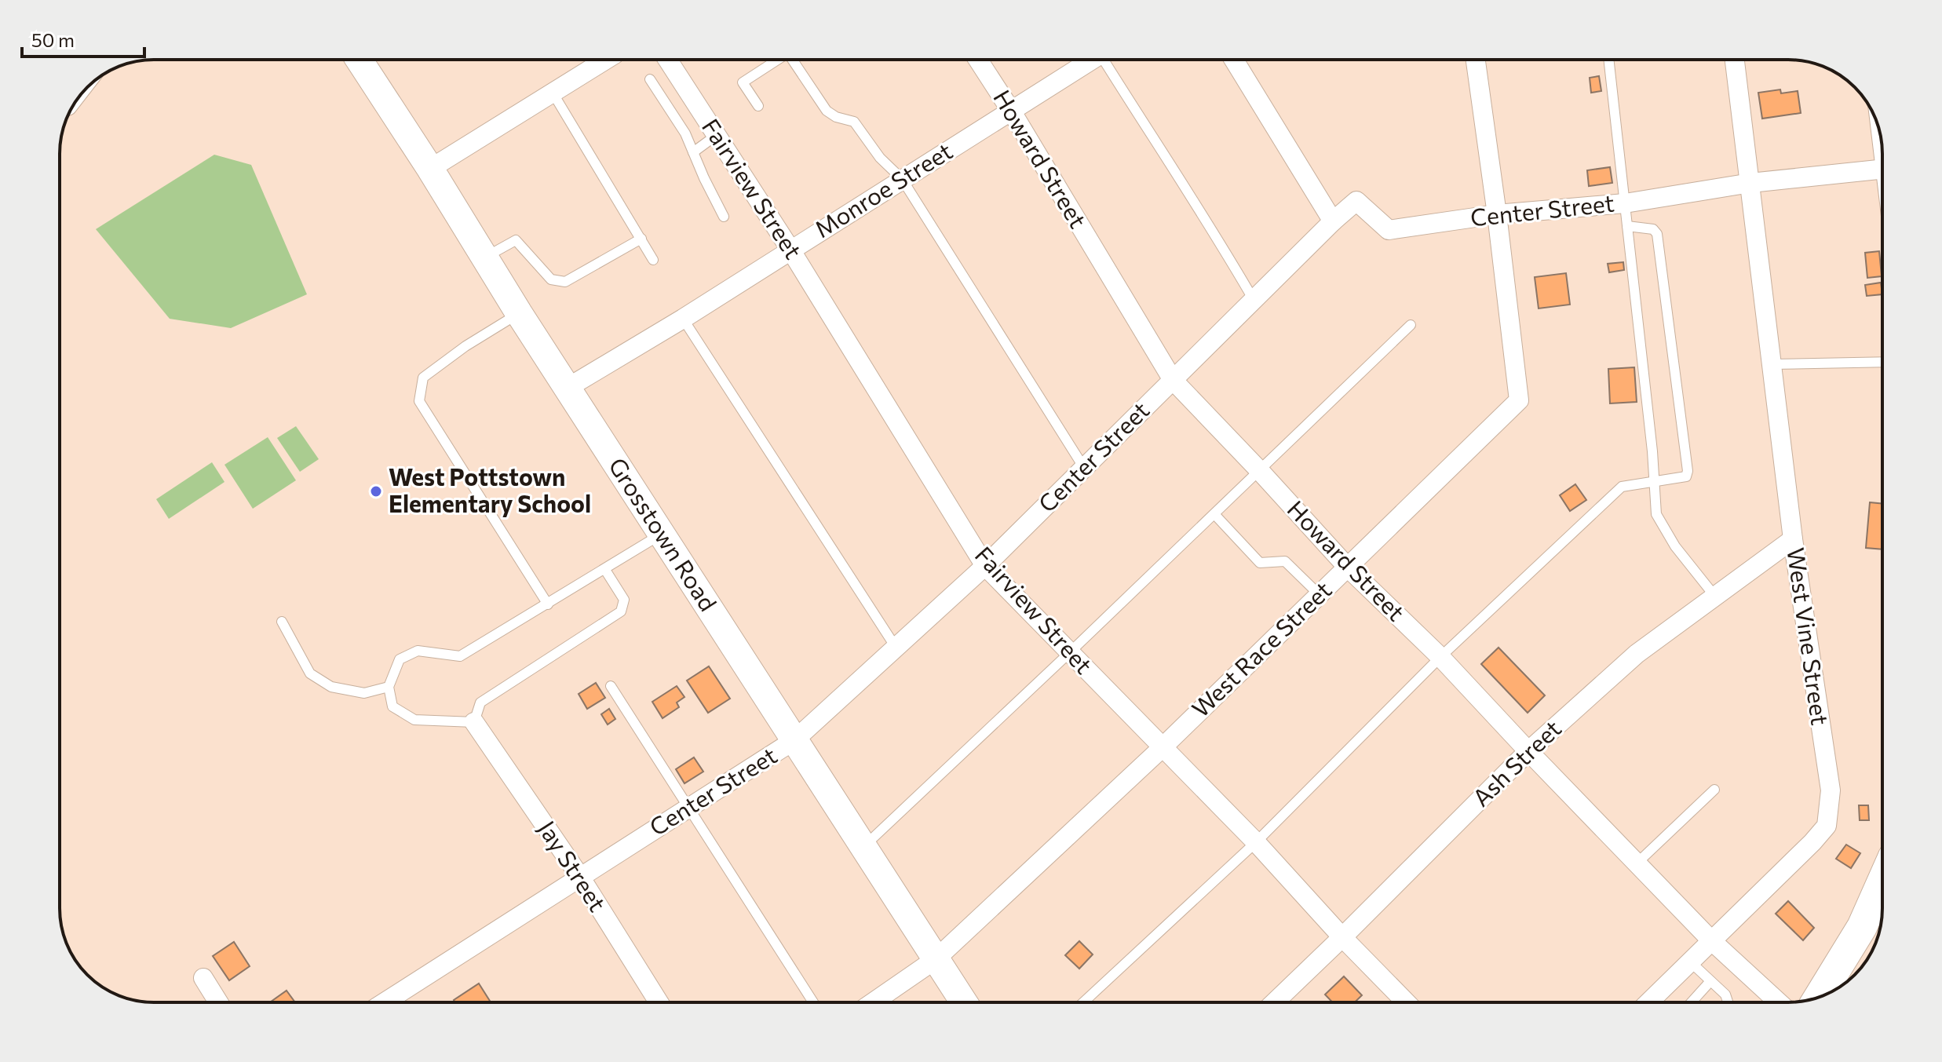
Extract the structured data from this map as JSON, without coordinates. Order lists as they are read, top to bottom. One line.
{"streets":{"street":["Howard Street","Fairview Street","Monroe Street","Center Street","Grosstown Road","West Vine Street","West Race Street","Ash Street","Jay Street"]},"crossings":[["Howard Street","Monroe Street"],["Howard Street","Center Street"],["Howard Street","West Vine Street"],["Howard Street","West Race Street"],["Howard Street","Ash Street"],["Fairview Street","Monroe Street"],["Fairview Street","Center Street"],["Fairview Street","West Race Street"],["Fairview Street","Ash Street"],["Monroe Street","Grosstown Road"],["Center Street","Grosstown Road"],["Center Street","West Vine Street"],["Center Street","West Race Street"],["Center Street","Jay Street"],["Grosstown Road","West Race Street"],["West Vine Street","Ash Street"]],"places":["West Pottstown Elementary School"],"scale_bar":"50 m"}
